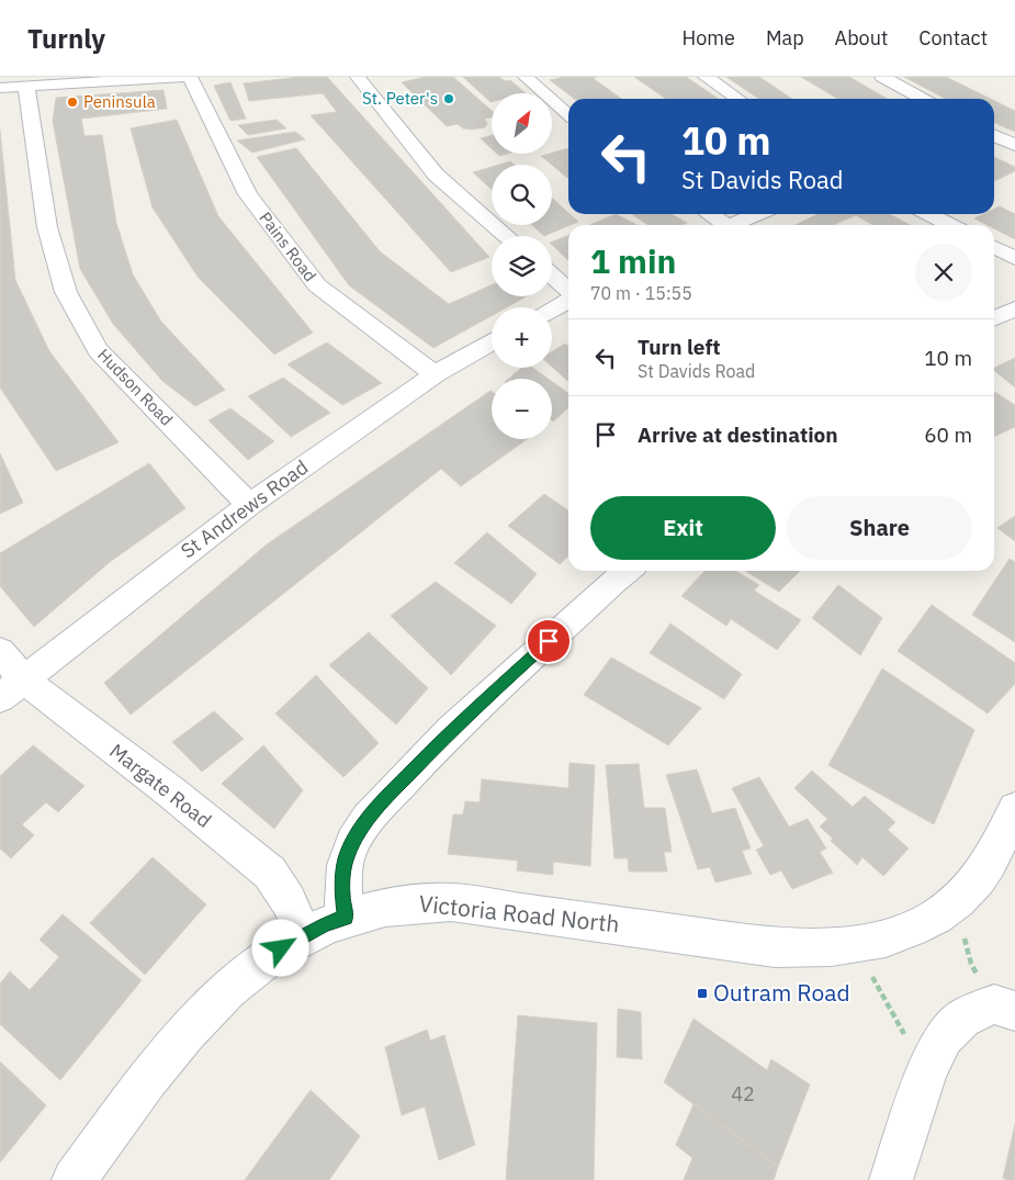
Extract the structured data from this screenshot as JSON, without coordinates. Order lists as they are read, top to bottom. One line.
{"streets":{"street":["Pains Road","Hudson Road","St Andrews Road","Margate Road","Victoria Road North"]},"crossings":[["Pains Road","St Andrews Road"],["Hudson Road","St Andrews Road"],["St Andrews Road","Margate Road"],["Margate Road","Victoria Road North"]],"places":{"other":["St. Peter's","Peninsula"],"transit":["Outram Road"]},"house_numbers":["42"],"north":"top right","page":{"header":"Turnly","nav":["Home","Map","About","Contact"],"map_buttons":["+","−"],"turn":["10 m","St Davids Road"],"heading":["1 min","70 m · 15:55"],"list":[{"name":"Turn left","note":"St Davids Road","value":"10 m"},{"name":"Arrive at destination","value":"60 m"}],"buttons":["Exit","Share"]}}
